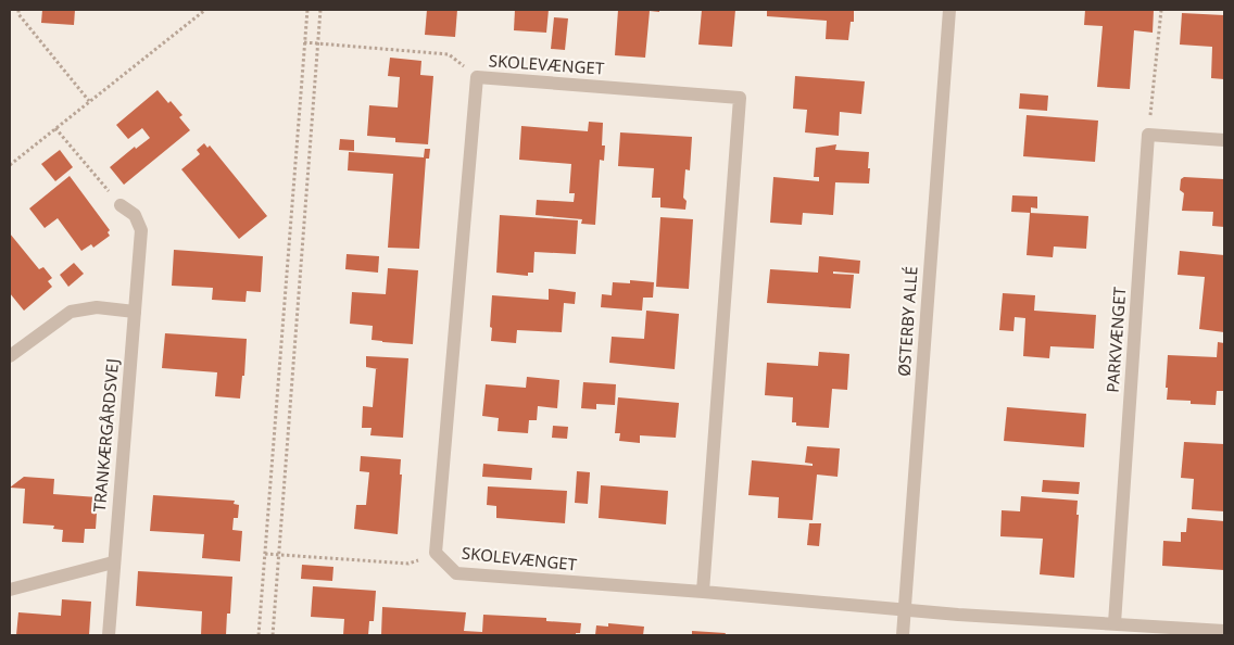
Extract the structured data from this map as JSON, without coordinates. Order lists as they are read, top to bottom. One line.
{"streets":{"street":["SKOLEVÆNGET","ØSTERBY ALLÉ","PARKVÆNGET","TRANKÆRGÅRDSVEJ"]},"crossings":[["SKOLEVÆNGET","ØSTERBY ALLÉ"]]}
